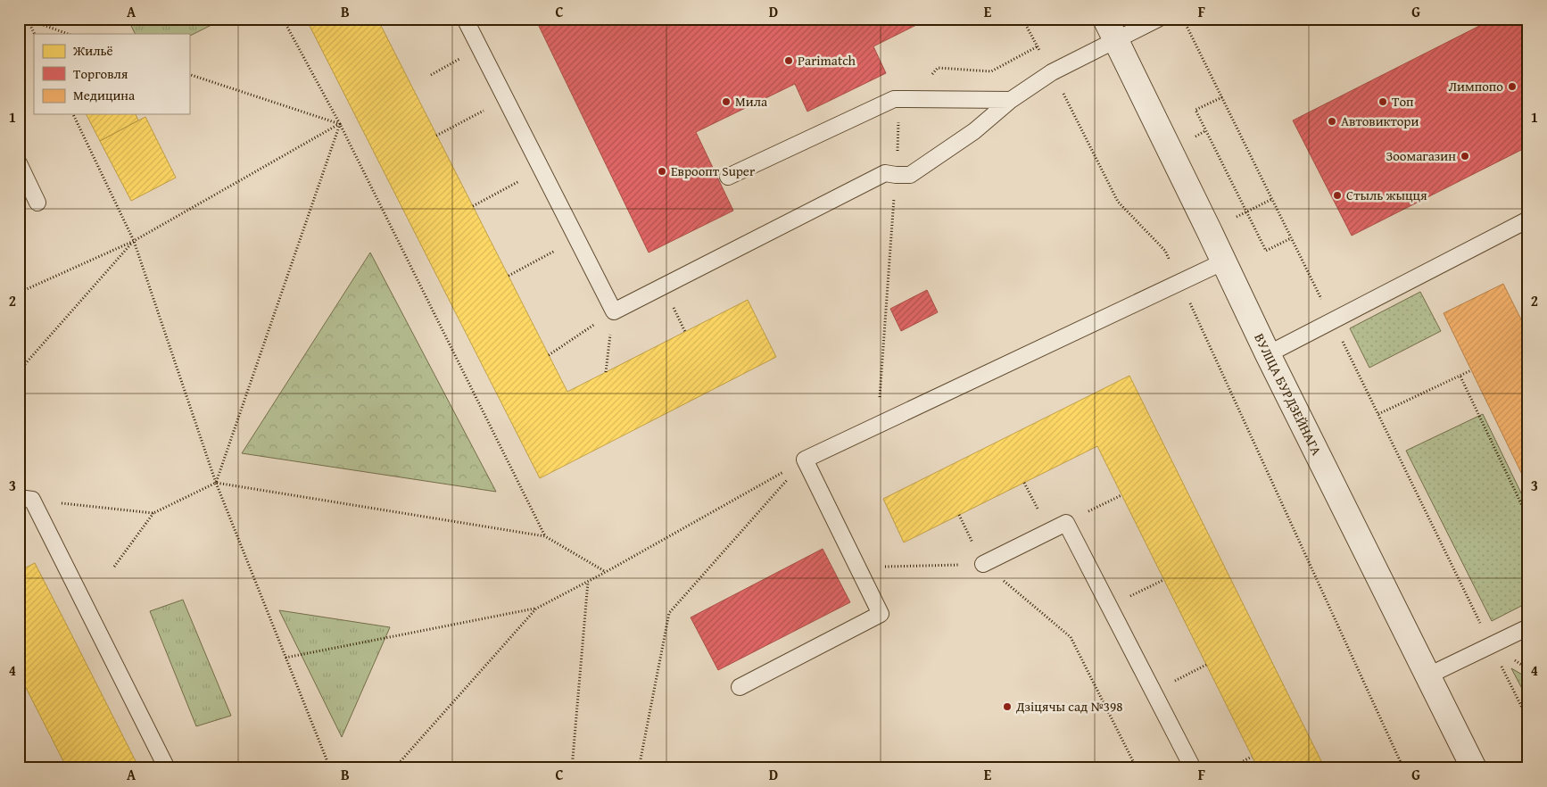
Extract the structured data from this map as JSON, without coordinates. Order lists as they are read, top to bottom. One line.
{"streets":{"street":["ВУЛІЦА БУРДЗЕЙНАГА"]},"places":["Parimatch","Лимпопо","Мила","Топ","Автовиктори","Зоомагазин","Евроопт Super","Стыль жыцця","Дзіцячы сад №398"],"legend":["Жильё","Торговля","Медицина"],"grid":{"columns":["A","B","C","D","E","F","G"],"rows":["1","2","3","4"]}}
